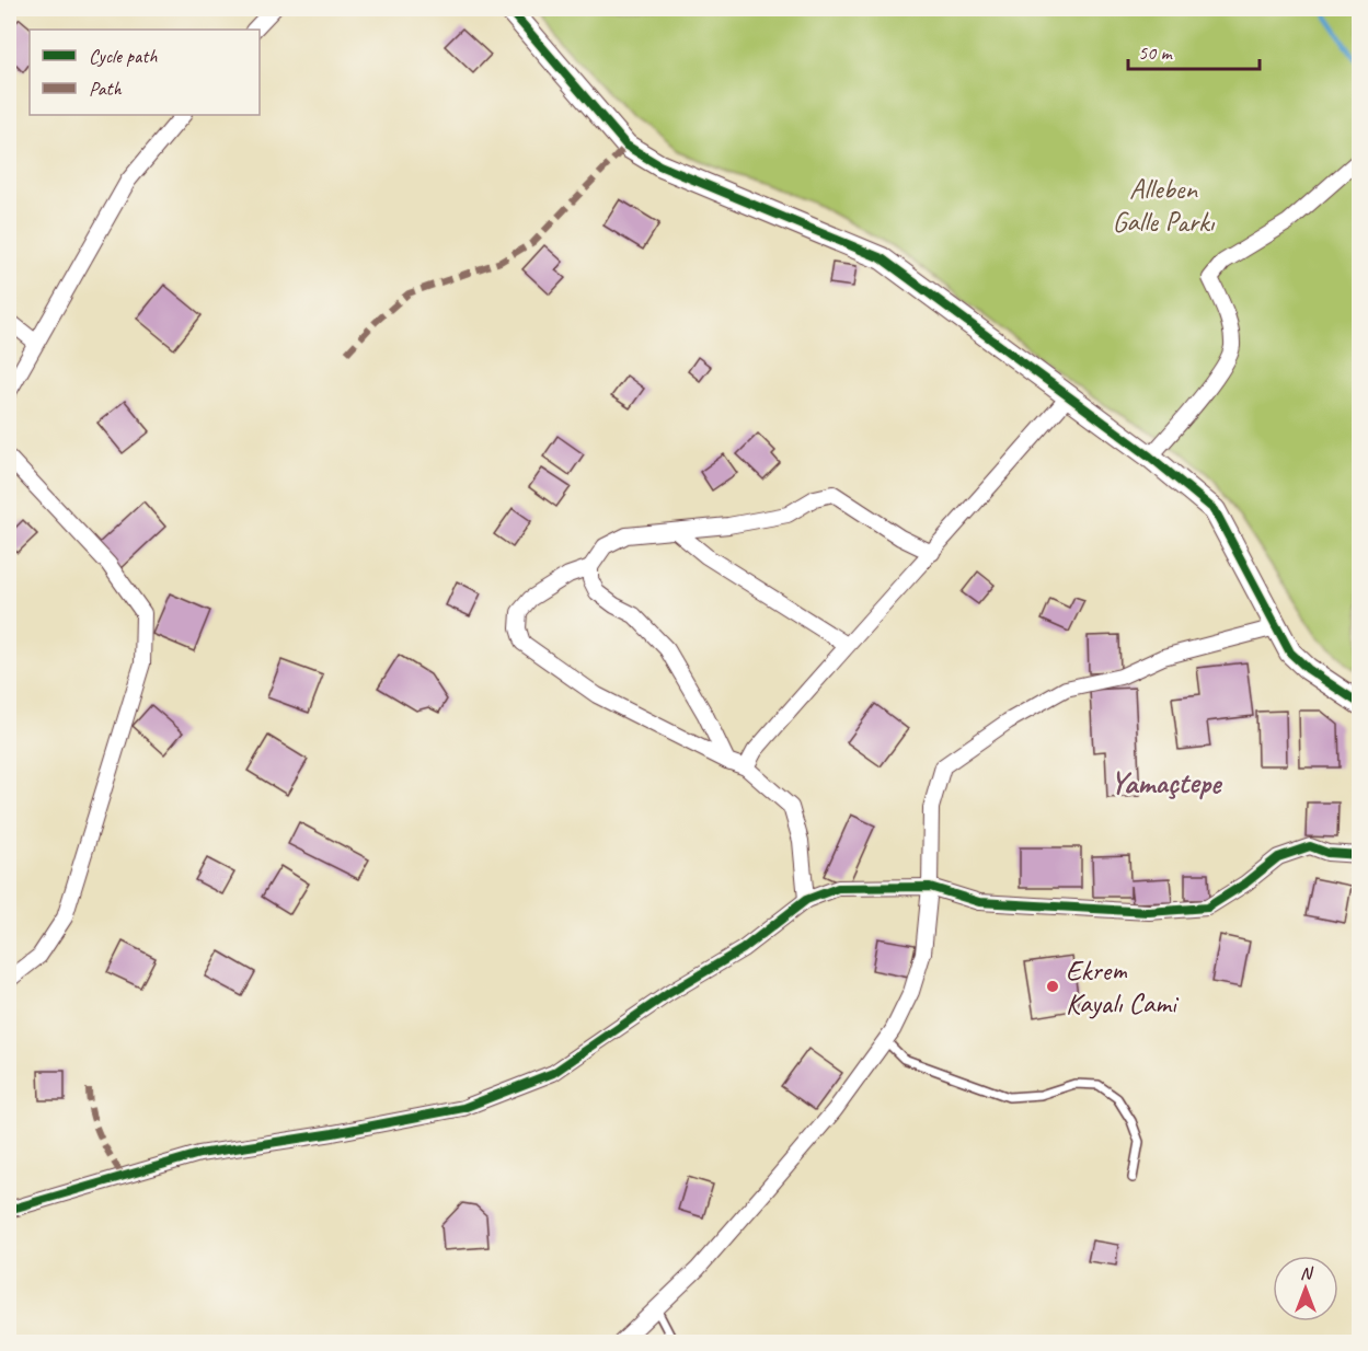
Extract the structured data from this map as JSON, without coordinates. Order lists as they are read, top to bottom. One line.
{"districts":["Yamaçtepe"],"parks":["Alleben Galle Parkı"],"places":["Ekrem Kayalı Cami"],"legend":["Cycle path","Path"],"scale_bar":"50 m","north":"top"}
